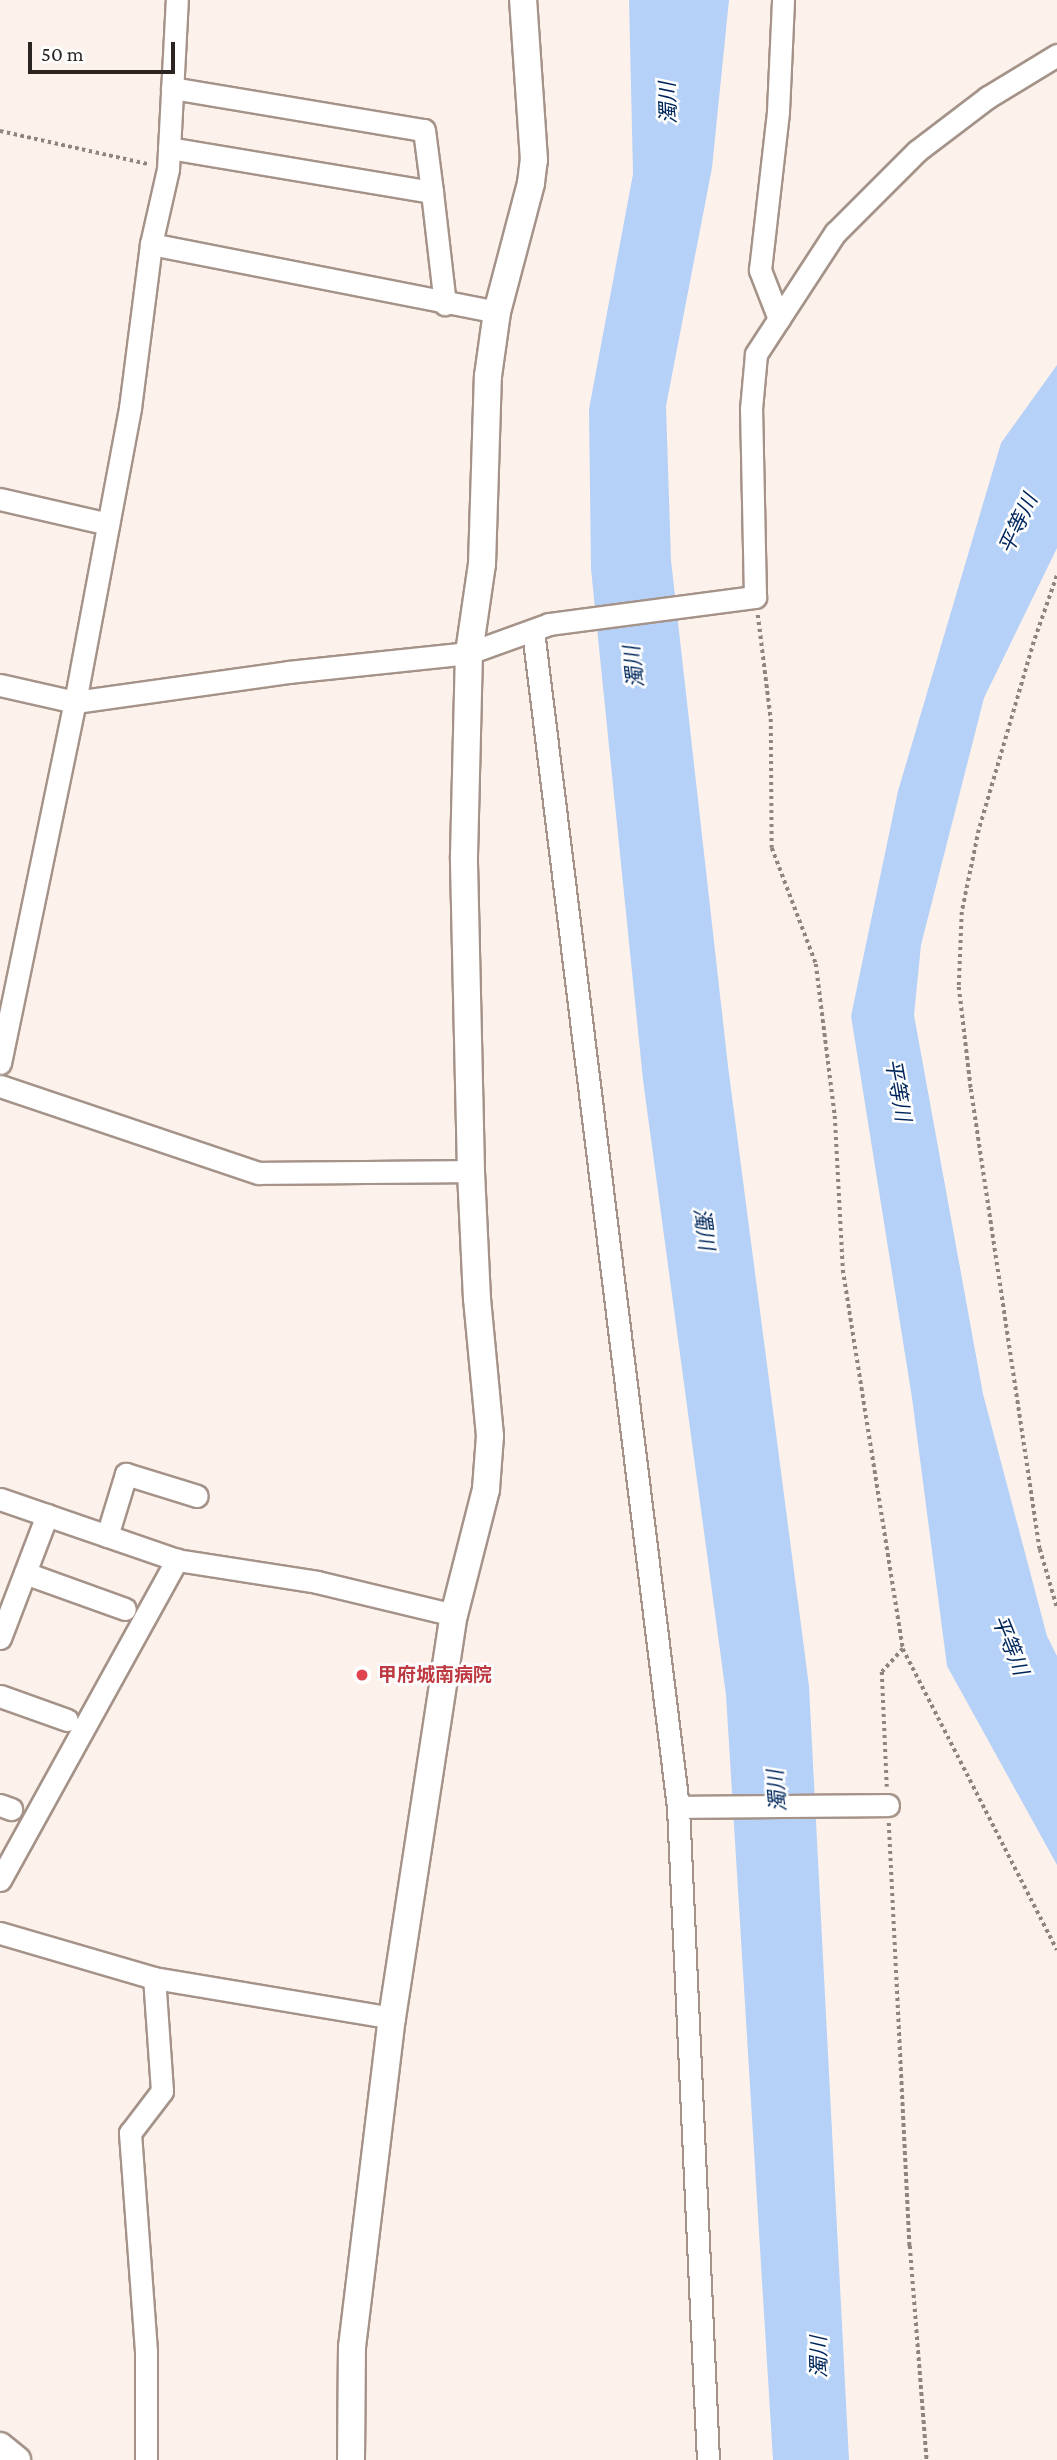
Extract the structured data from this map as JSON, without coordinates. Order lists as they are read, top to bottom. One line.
{"water":["濁川","平等川"],"places":["甲府城南病院"],"scale_bar":"50 m"}
